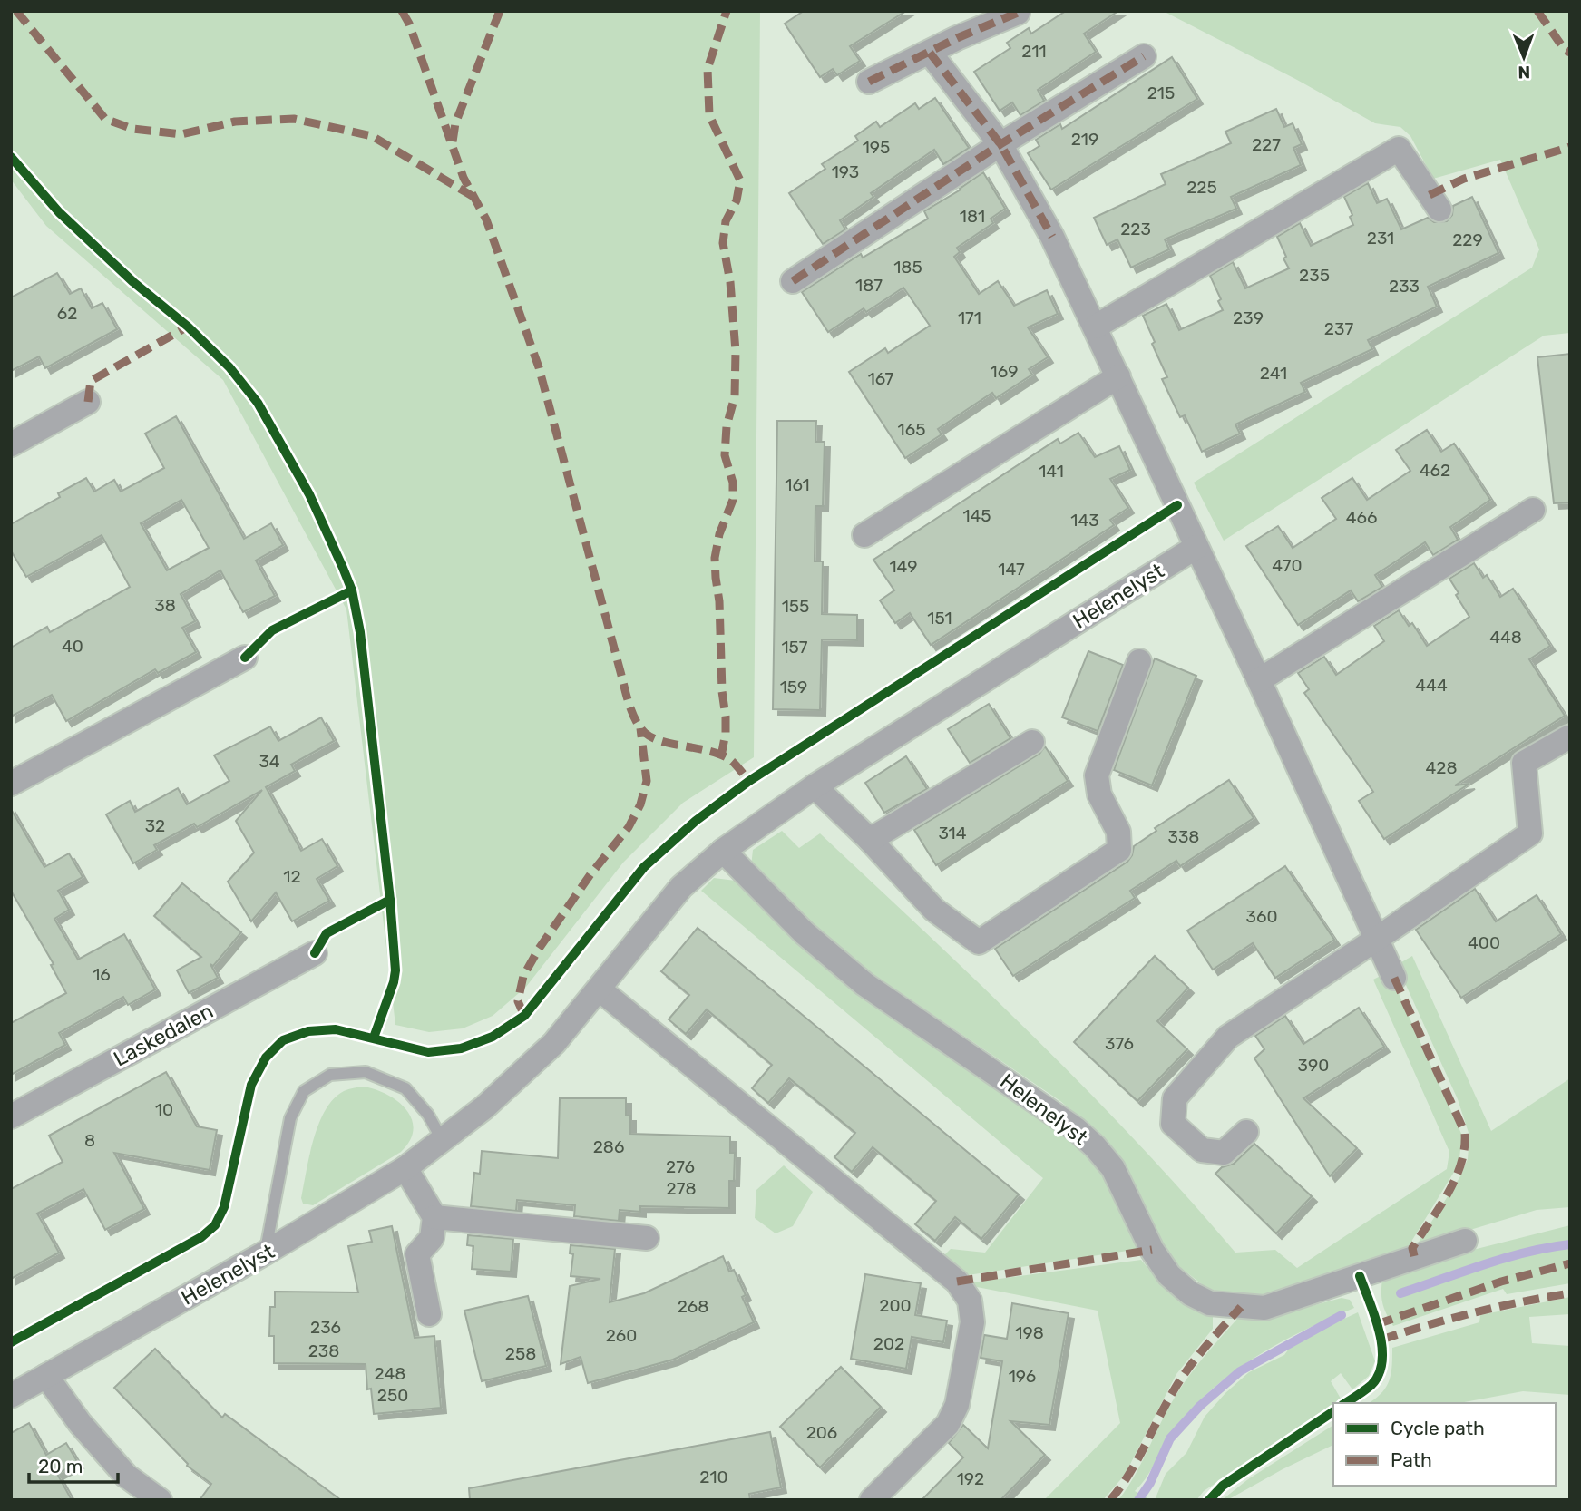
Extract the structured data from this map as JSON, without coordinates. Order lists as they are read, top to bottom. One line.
{"streets":{"street":["Helenelyst","Laskedalen"]},"house_numbers":["211","215","219","227","195","193","225","181","223","231","229","185","235","187","233","62","171","239","237","169","241","167","165","462","141","161","145","466","143","470","149","147","38","155","151","448","40","157","444","159","34","428","32","314","338","12","360","400","16","376","390","10","8","286","276","278","200","268","236","198","260","202","238","258","248","196","250","206","210","192"],"legend":["Cycle path","Path"],"scale_bar":"20 m","north":"bottom"}
